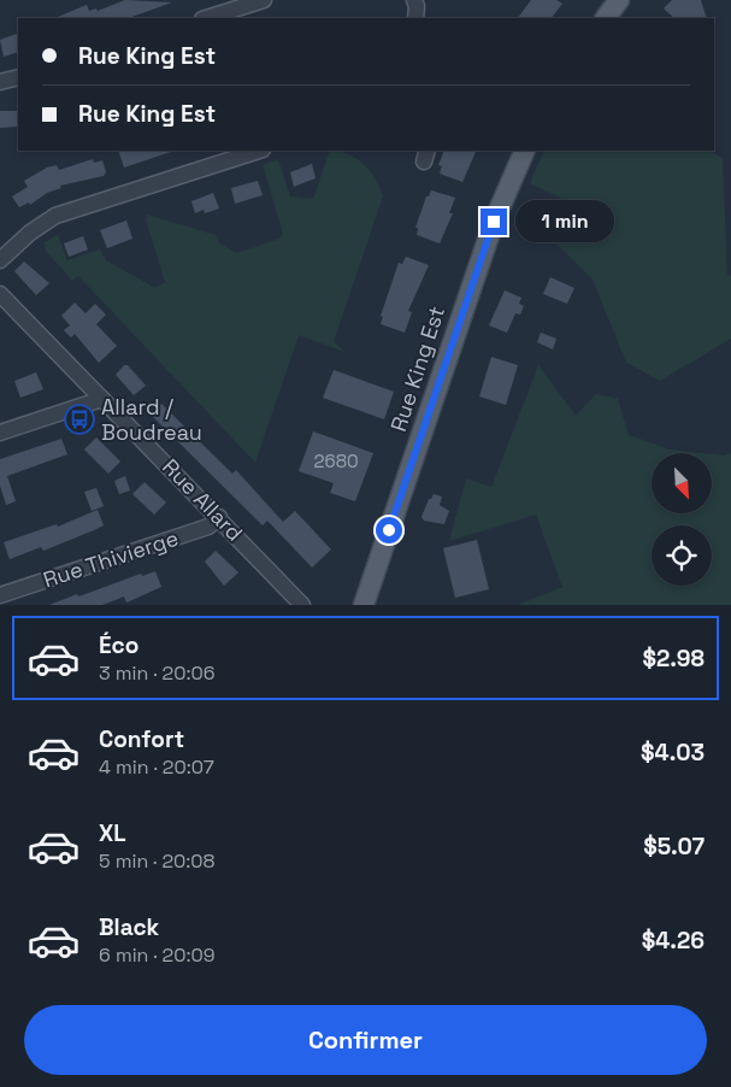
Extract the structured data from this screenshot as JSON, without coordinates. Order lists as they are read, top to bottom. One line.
{"streets":{"main road":["Rue King Est"],"street":["Rue Allard","Rue Thivierge"]},"crossings":[["Rue Allard","Rue Thivierge"]],"places":{"bus stop":["Allard / Boudreau"]},"house_numbers":["2680"],"north":"bottom right","page":{"banner":["Rue King Est","Rue King Est"],"bubble":"1 min","list":[{"name":"Éco","note":"3 min · 20:06","value":"$2.98"},{"name":"Confort","note":"4 min · 20:07","value":"$4.03"},{"name":"XL","note":"5 min · 20:08","value":"$5.07"},{"name":"Black","note":"6 min · 20:09","value":"$4.26"}],"buttons":"Confirmer"}}
